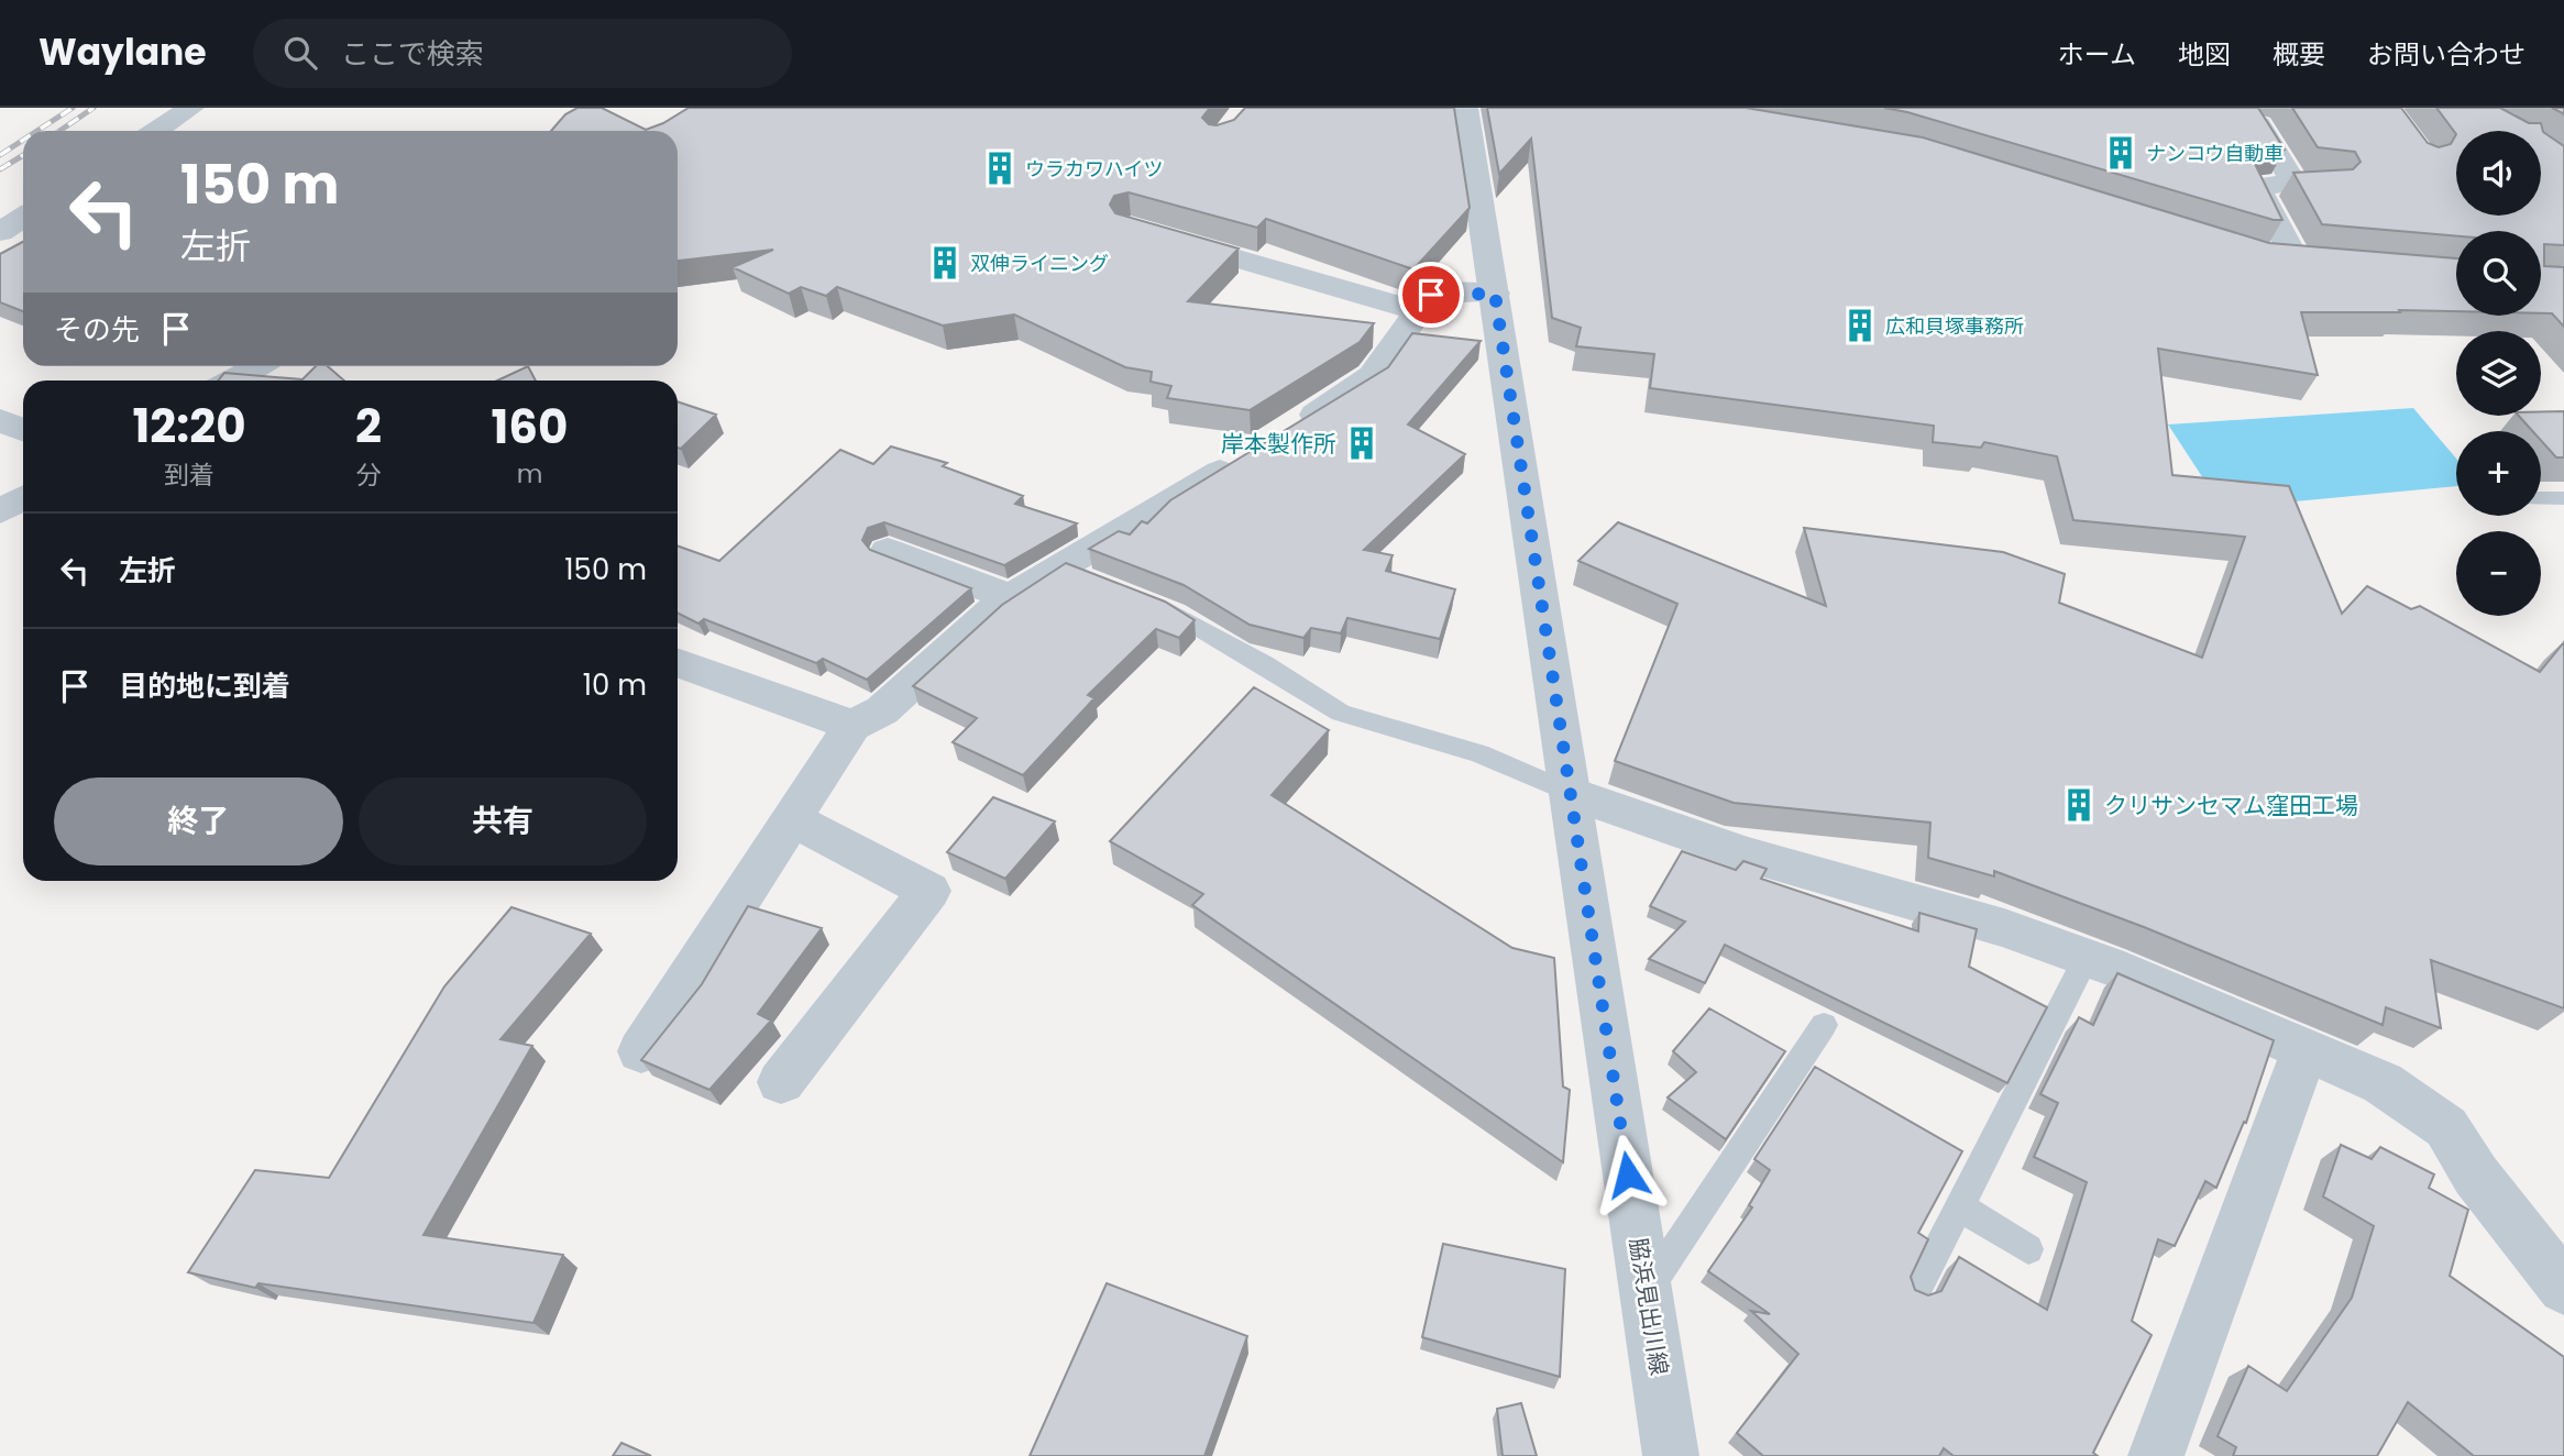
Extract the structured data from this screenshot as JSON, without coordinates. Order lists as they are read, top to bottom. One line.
{"streets":{"street":["脇浜見出川線"]},"places":{"building":["ナンコウ自動車","ウラカワハイツ","双伸ライニング","広和貝塚事務所","岸本製作所","クリサンセマム窪田工場"]},"page":{"header":"Waylane","search":"ここで検索","nav":["ホーム","地図","概要","お問い合わせ"],"map_buttons":["+","−"],"turn":["150 m","左折"],"then":"その先","eta":["12:20","到着","2","分","160","m"],"list":[{"name":"左折","value":"150 m"},{"name":"目的地に到着","value":"10 m"}],"buttons":["終了","共有"]}}
